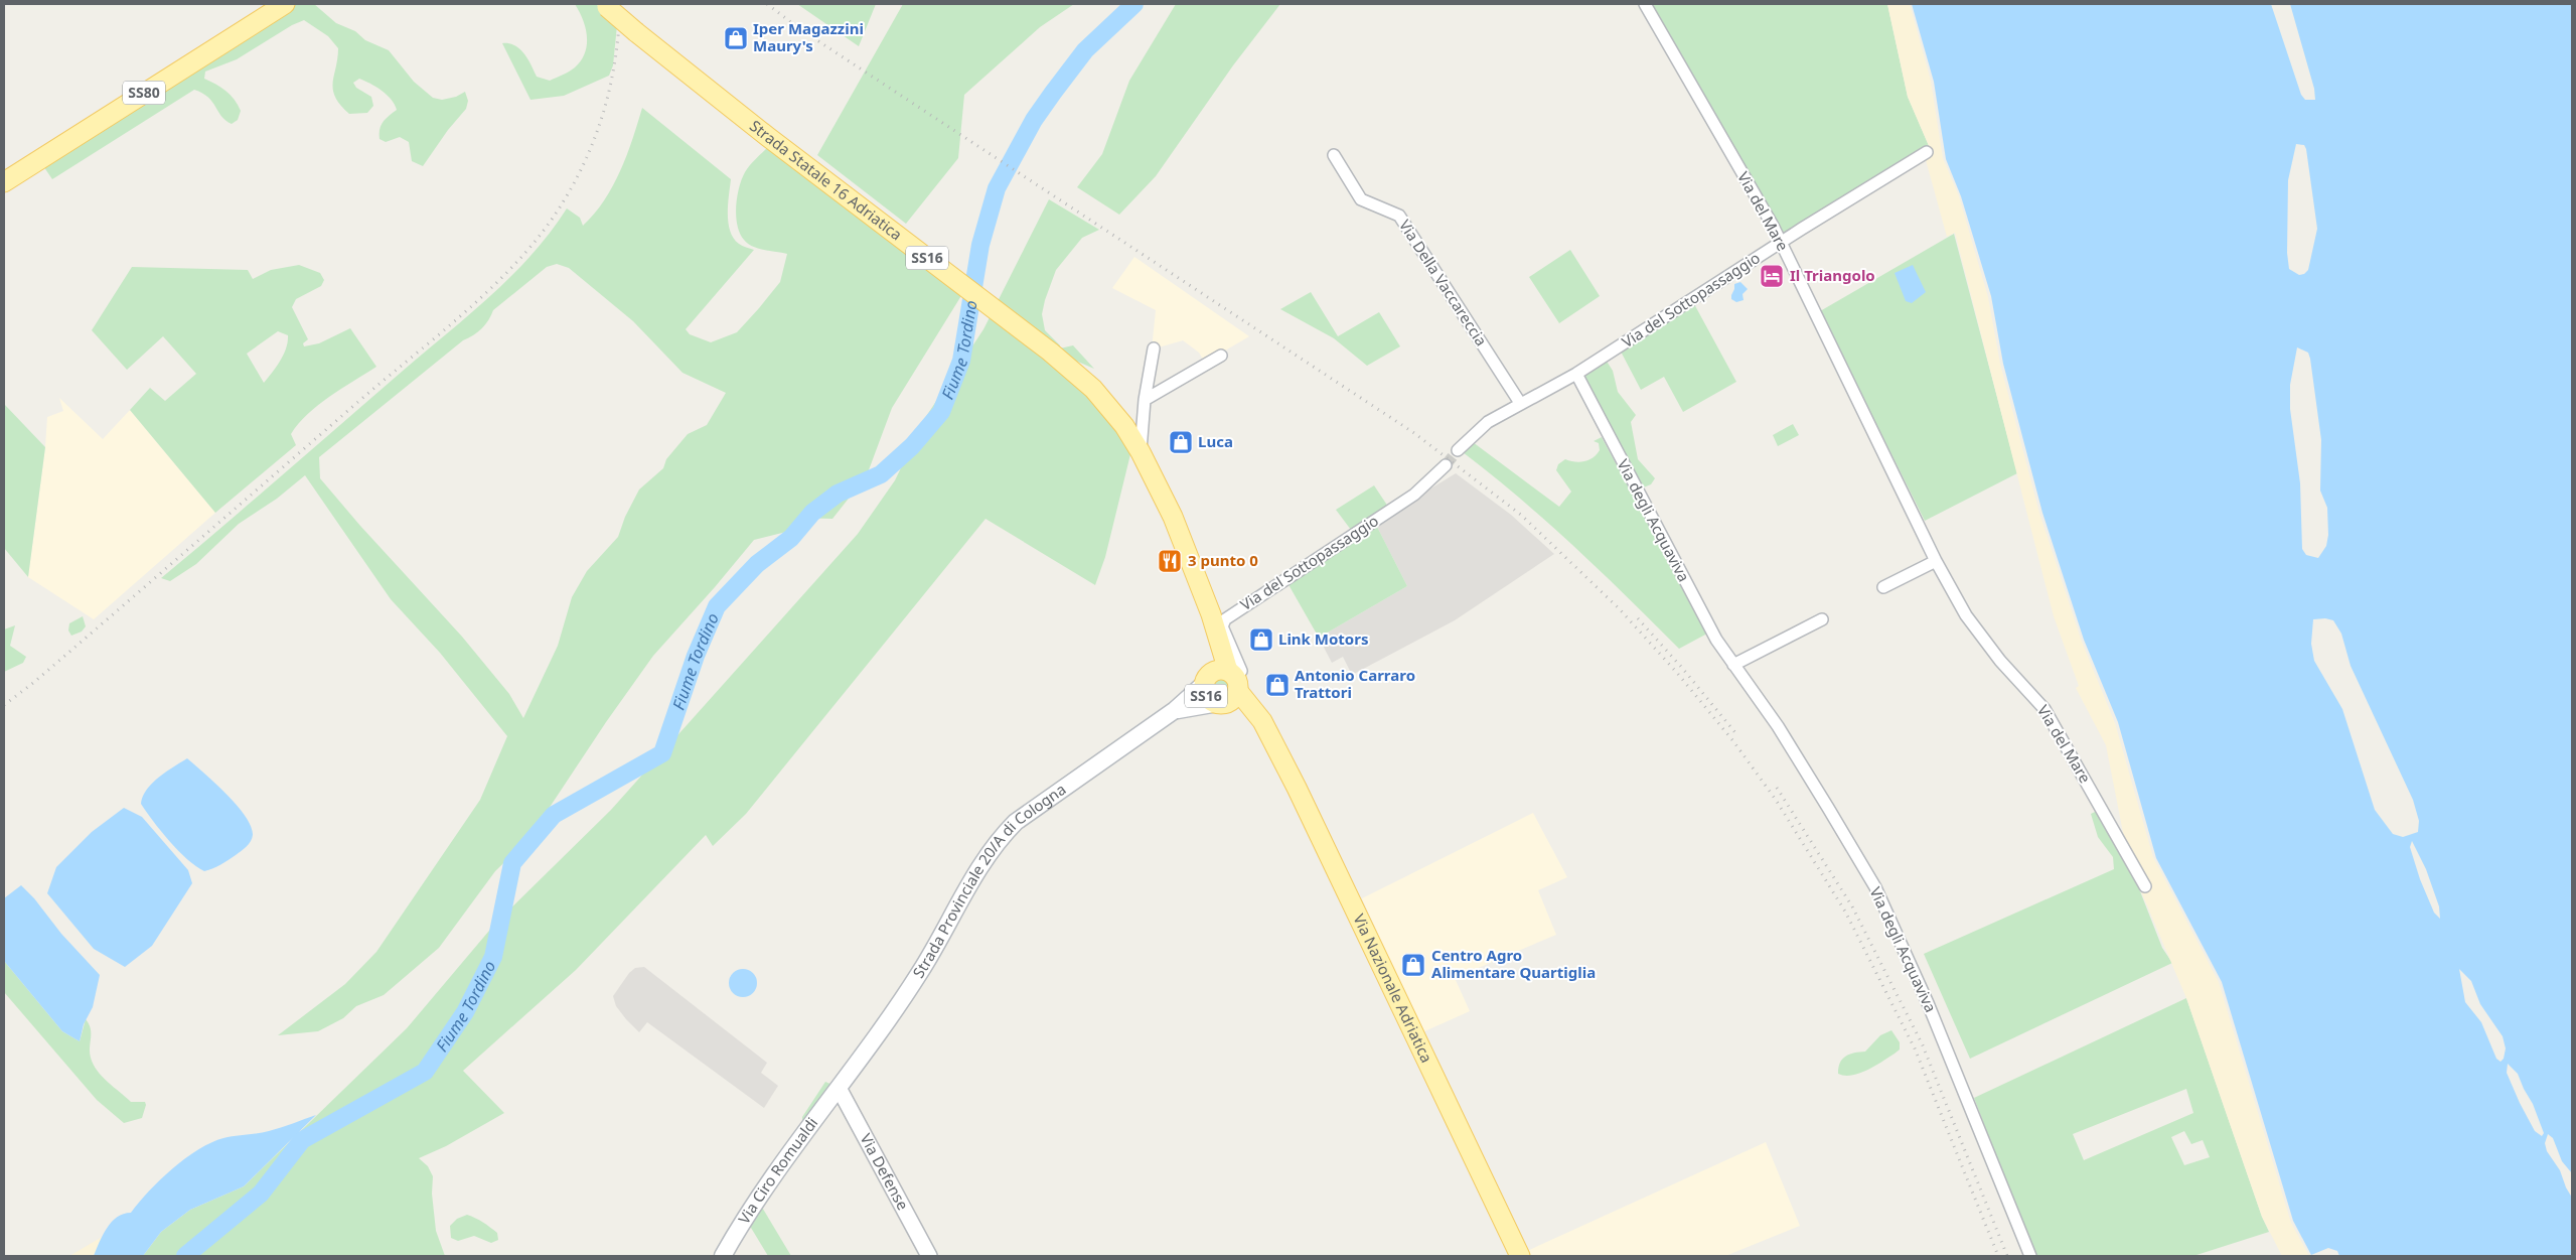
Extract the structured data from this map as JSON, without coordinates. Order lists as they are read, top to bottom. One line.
{"streets":{"main road":["SS80","Strada Statale 16 Adriatica","SS16","Strada Provinciale 20/A di Cologna","Via Nazionale Adriatica","Via Ciro Romualdi"],"street":["Via del Mare","Via Della Vaccareccia","Via del Sottopassaggio","Via degli Acquaviva","Via Defense"]},"crossings":[["Strada Statale 16 Adriatica","Via Nazionale Adriatica"],["Via del Mare","Via del Sottopassaggio"],["SS16","Via del Sottopassaggio"],["SS16","Strada Provinciale 20/A di Cologna"],["SS16","Via Nazionale Adriatica"],["Via Della Vaccareccia","Via del Sottopassaggio"],["Via del Sottopassaggio","Via degli Acquaviva"],["Via del Sottopassaggio","Strada Provinciale 20/A di Cologna"],["Via del Sottopassaggio","Via Nazionale Adriatica"],["Strada Provinciale 20/A di Cologna","Via Nazionale Adriatica"],["Strada Provinciale 20/A di Cologna","Via Ciro Romualdi"],["Strada Provinciale 20/A di Cologna","Via Defense"],["Via Ciro Romualdi","Via Defense"]],"water":["Fiume Tordino"],"places":{"shop":["Iper Magazzini Maury's","Luca","Link Motors","Antonio Carraro Trattori","Centro Agro Alimentare Quartiglia"],"hotel":["Il Triangolo"],"restaurant":["3 punto 0"]}}
